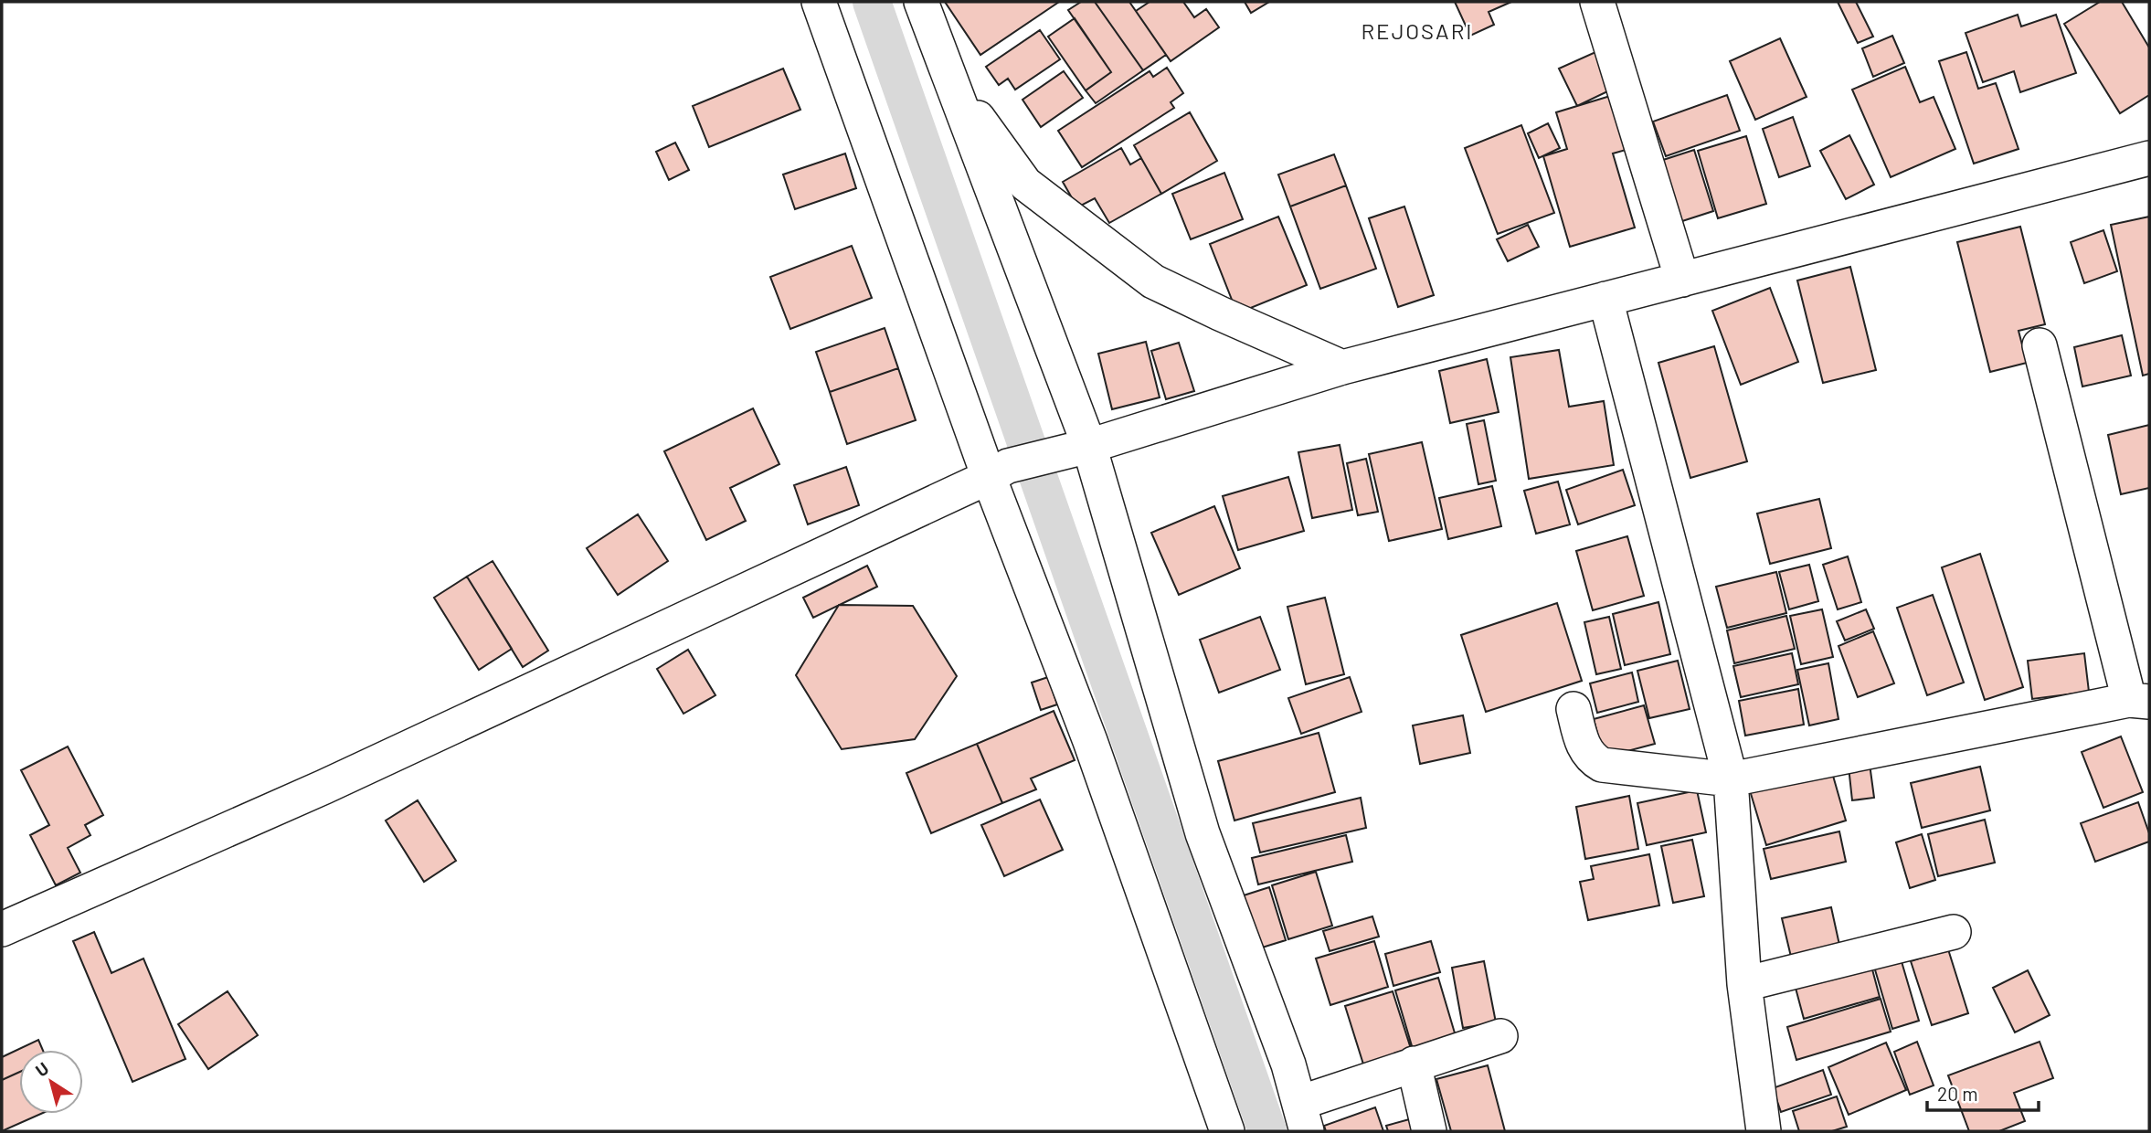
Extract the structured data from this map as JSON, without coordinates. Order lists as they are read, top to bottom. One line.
{"districts":["REJOSARI"],"scale_bar":"20 m","north":"top left"}
